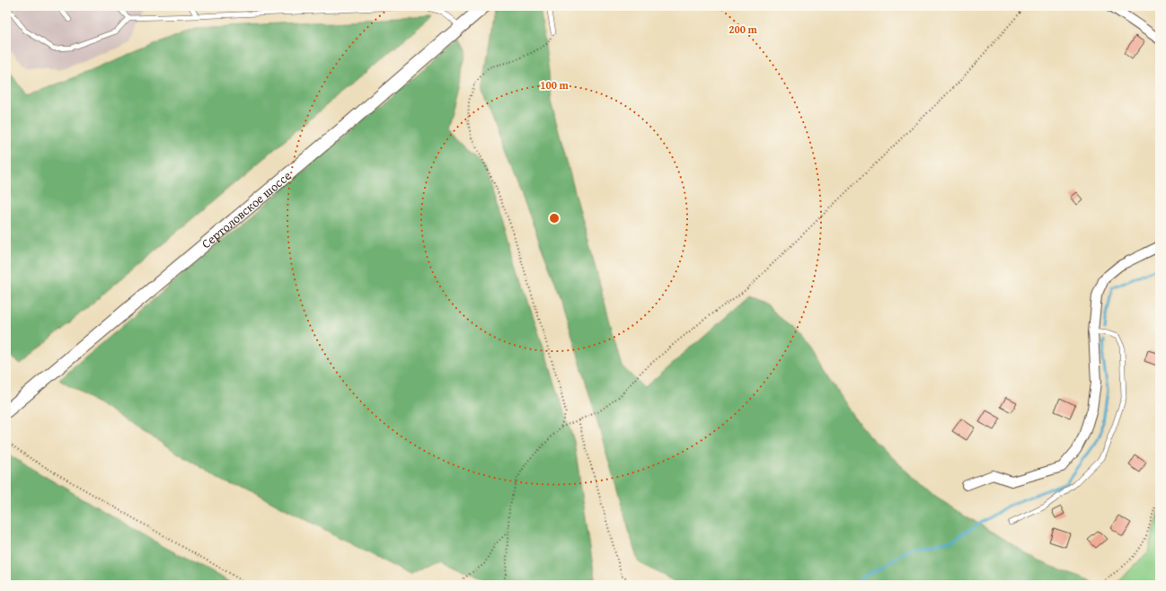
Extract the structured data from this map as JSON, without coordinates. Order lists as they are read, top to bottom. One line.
{"streets":{"main road":["Сертоловское шоссе"]},"rings":["200 m","100 m"]}
